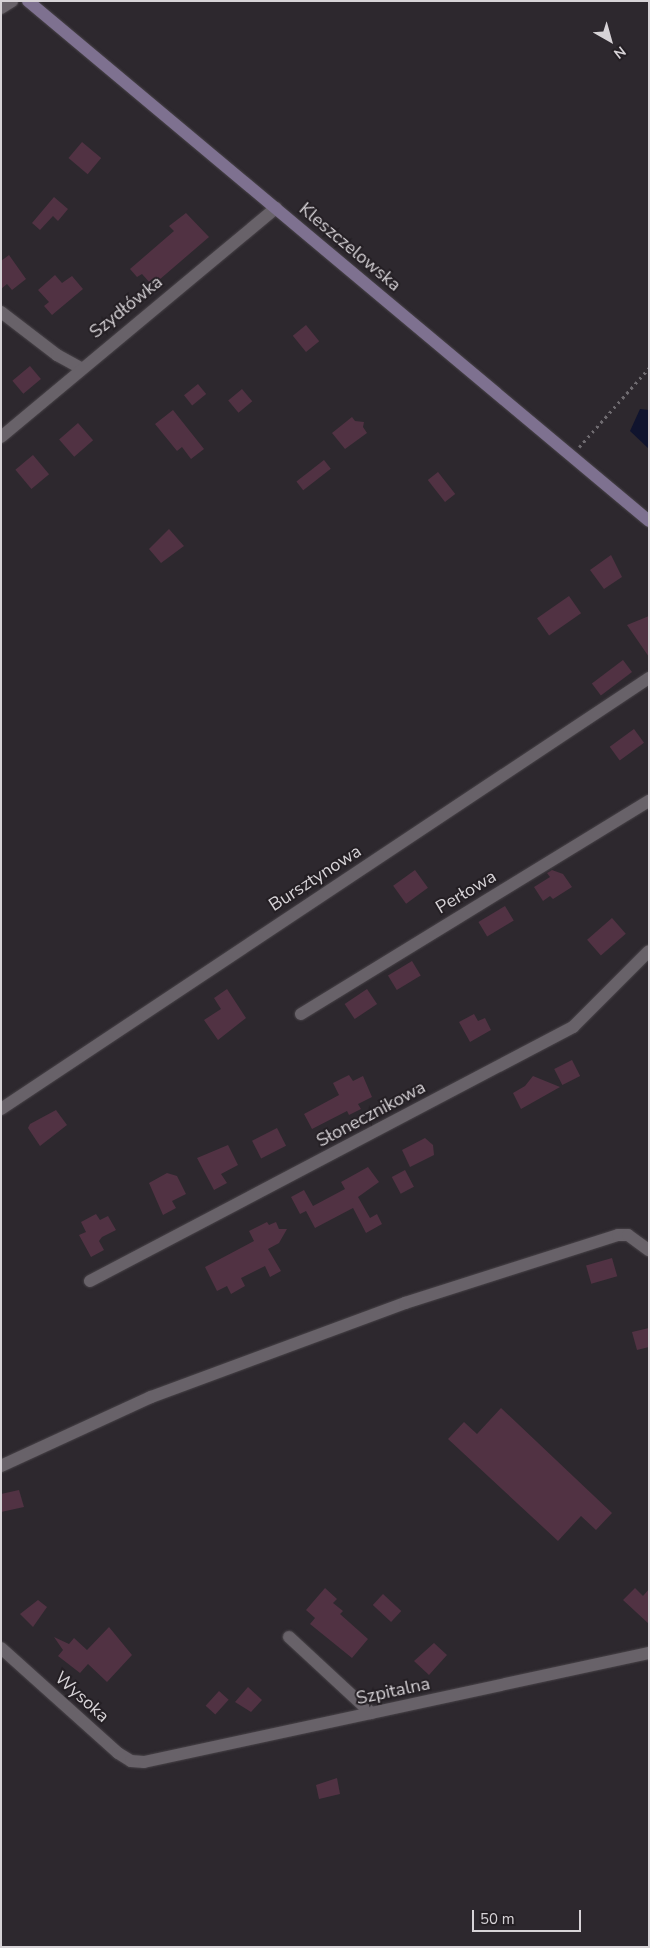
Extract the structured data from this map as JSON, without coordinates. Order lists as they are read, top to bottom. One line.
{"streets":{"main road":["Kleszczelowska"],"street":["Szydłówka","Bursztynowa","Perłowa","Słonecznikowa","Szpitalna","Wysoka"]},"crossings":[["Kleszczelowska","Szydłówka"],["Szpitalna","Wysoka"]],"scale_bar":"50 m","north":"bottom right"}
